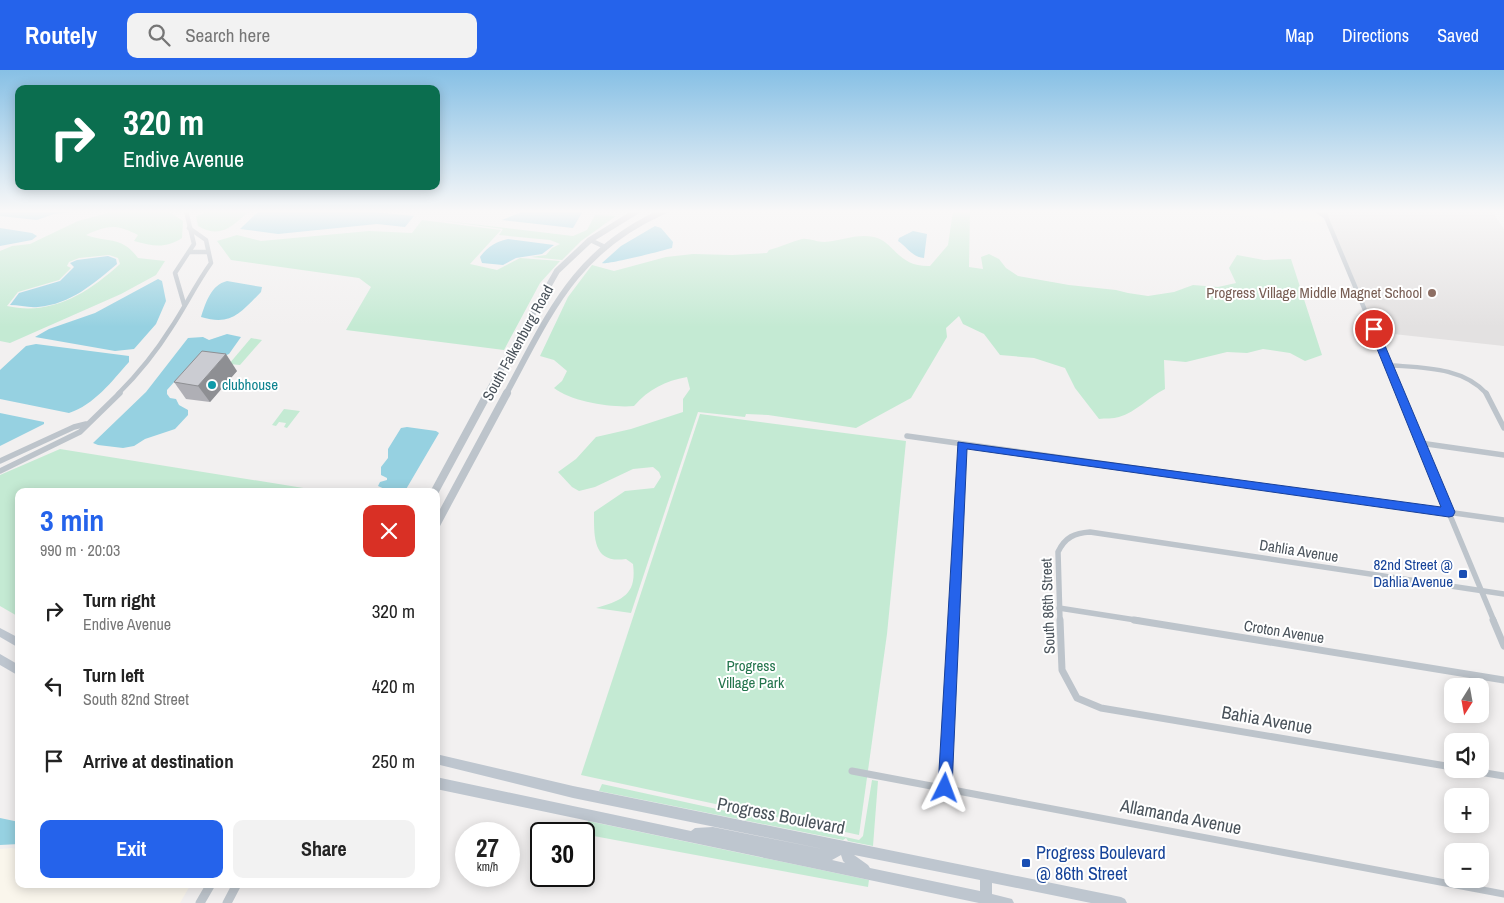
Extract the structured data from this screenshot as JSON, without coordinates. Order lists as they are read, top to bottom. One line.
{"streets":{"main road":["Progress Boulevard"],"street":["South Falkenburg Road","Dahlia Avenue","South 86th Street","Croton Avenue","Bahia Avenue","Allamanda Avenue"]},"crossings":[["Dahlia Avenue","South 86th Street"],["South 86th Street","Croton Avenue"],["South 86th Street","Bahia Avenue"]],"parks":["Progress Village Park"],"places":{"other":["Progress Village Middle Magnet School","clubhouse"],"transit":["82nd Street @ Dahlia Avenue","Progress Boulevard @ 86th Street"]},"north":"bottom","page":{"header":"Routely","search":"Search here","nav":["Map","Directions","Saved"],"turn":["320 m","Endive Avenue"],"heading":["3 min","990 m · 20:03"],"list":[{"name":"Turn right","note":"Endive Avenue","value":"320 m"},{"name":"Turn left","note":"South 82nd Street","value":"420 m"},{"name":"Arrive at destination","value":"250 m"}],"map_buttons":["+","−"],"buttons":["Exit","Share"],"speed":"27 km/h","limit":"30"}}
